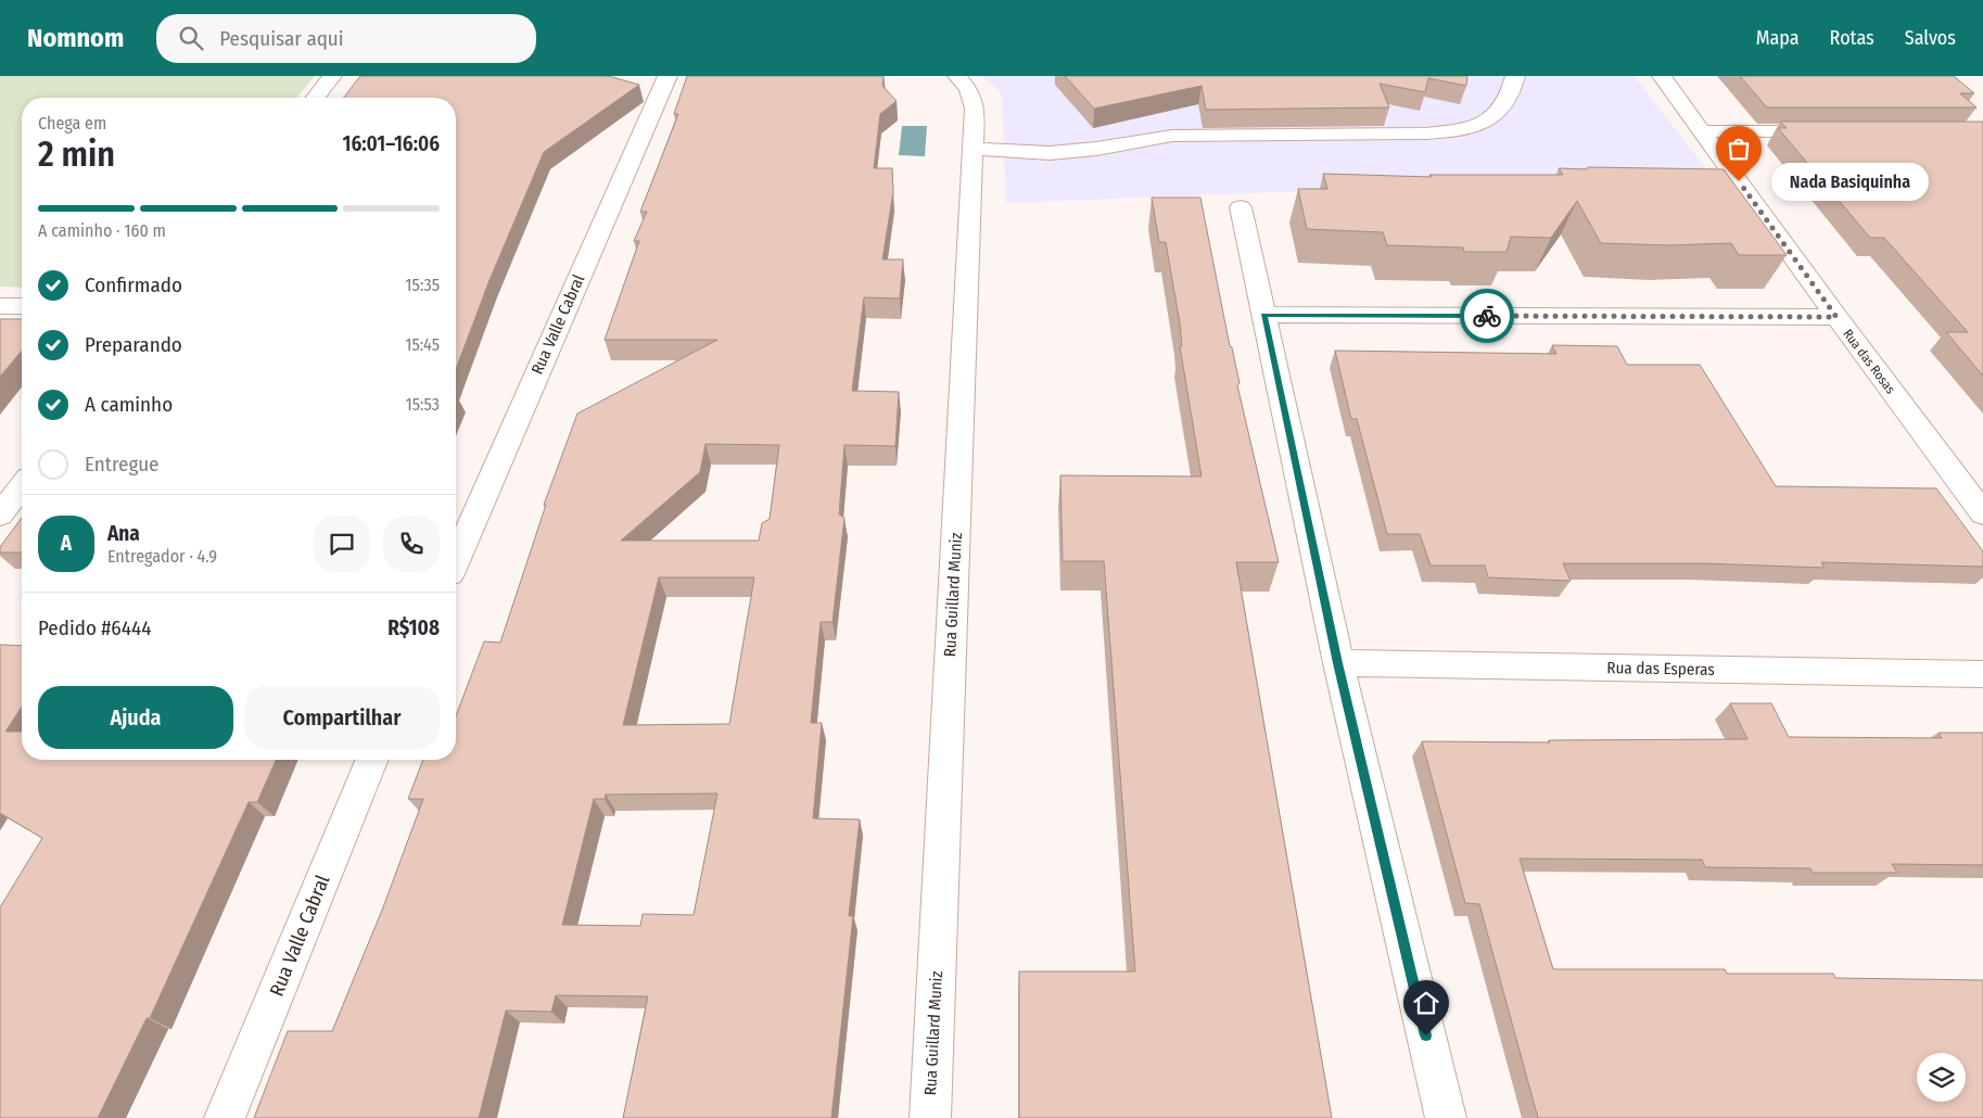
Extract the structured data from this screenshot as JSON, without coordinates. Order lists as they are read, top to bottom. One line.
{"streets":{"street":["Rua Valle Cabral","Rua das Rosas","Rua Guillard Muniz","Rua das Esperas"]},"places":["Nada Basiquinha"],"page":{"header":"Nomnom","search":"Pesquisar aqui","nav":["Mapa","Rotas","Salvos"],"heading":["2 min","Chega em","16:01–16:06"],"panel":["Ana","Entregador · 4.9","Pedido #6444","R$108"],"bubble":"Nada Basiquinha","bar":"A caminho · 160 m","list":[["Confirmado","15:35"],["Preparando","15:45"],["A caminho","15:53"],"Entregue"],"round":"A","buttons":["Ajuda","Compartilhar"]}}
